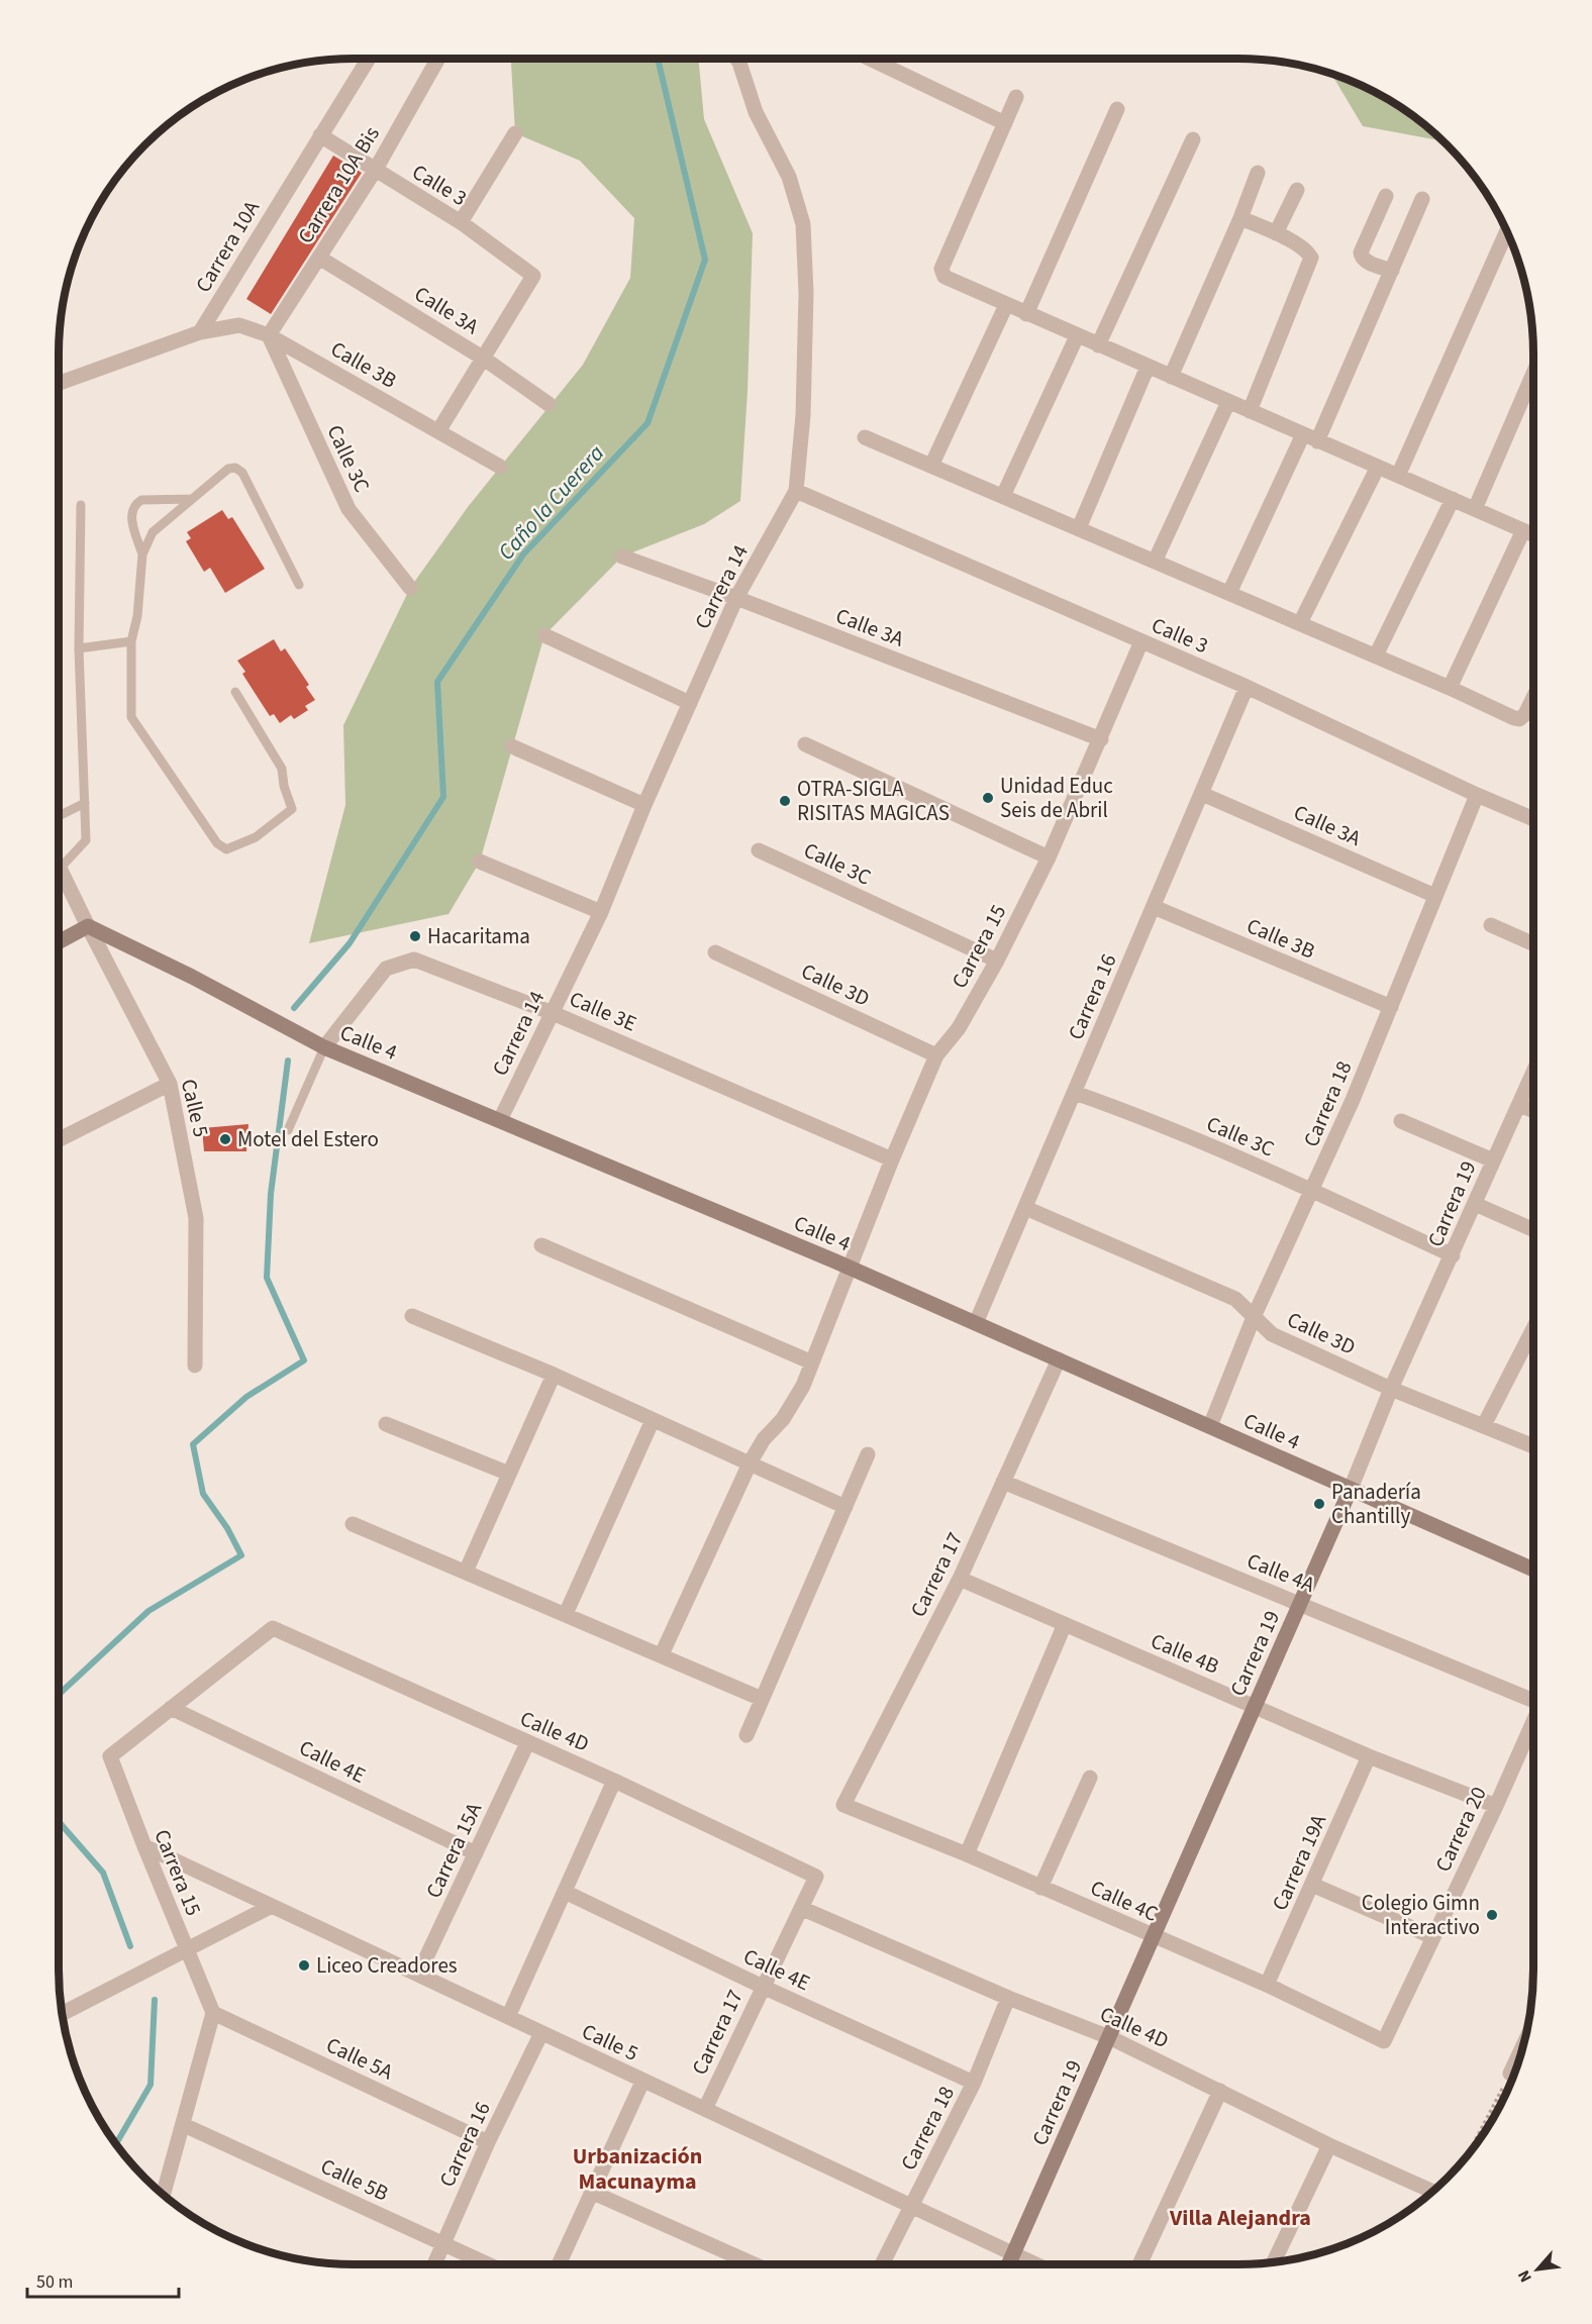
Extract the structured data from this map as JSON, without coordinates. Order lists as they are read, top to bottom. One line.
{"streets":{"street":["Carrera 10A Bis","Calle 3","Carrera 10A","Calle 3A","Calle 3B","Calle 3C","Carrera 14","Carrera 15","Calle 3D","Carrera 16","Calle 3E","Calle 4","Carrera 18","Calle 5","Carrera 19","Calle 4A","Carrera 17","Calle 4B","Calle 4D","Calle 4E","Carrera 20","Carrera 15A","Carrera 19A","Calle 4C","Calle 5A","Calle 5B"]},"crossings":[["Carrera 10A Bis","Calle 3"],["Carrera 10A Bis","Calle 3A"],["Carrera 10A Bis","Calle 3B"],["Carrera 10A Bis","Calle 3C"],["Calle 3","Carrera 10A"],["Calle 3","Calle 3A"],["Calle 3","Carrera 14"],["Calle 3","Carrera 15"],["Calle 3","Carrera 16"],["Calle 3","Carrera 18"],["Carrera 10A","Calle 3B"],["Calle 3A","Carrera 14"],["Calle 3A","Carrera 15"],["Calle 3A","Carrera 16"],["Calle 3A","Carrera 18"],["Calle 3B","Calle 3C"],["Calle 3B","Carrera 16"],["Calle 3B","Carrera 18"],["Calle 3C","Carrera 15"],["Calle 3C","Carrera 16"],["Calle 3C","Carrera 18"],["Calle 3C","Carrera 19"],["Carrera 14","Calle 3E"],["Carrera 14","Calle 4"],["Carrera 15","Calle 3D"],["Carrera 15","Calle 3E"],["Carrera 15","Calle 4"],["Carrera 15","Calle 5"],["Carrera 15","Calle 4D"],["Carrera 15","Calle 4E"],["Carrera 15","Calle 5A"],["Calle 3D","Carrera 16"],["Calle 3D","Carrera 18"],["Calle 3D","Carrera 19"],["Carrera 16","Calle 4"],["Carrera 16","Calle 5"],["Carrera 16","Calle 5A"],["Carrera 16","Calle 5B"],["Calle 3E","Calle 4"],["Calle 4","Carrera 18"],["Calle 4","Calle 5"],["Calle 4","Carrera 19"],["Calle 4","Carrera 17"],["Carrera 18","Calle 5"],["Carrera 18","Calle 4D"],["Carrera 18","Calle 4E"],["Calle 5","Carrera 19"],["Calle 5","Carrera 17"],["Calle 5","Carrera 15A"],["Carrera 19","Calle 4A"],["Carrera 19","Calle 4B"],["Carrera 19","Calle 4D"],["Carrera 19","Calle 4C"],["Calle 4A","Carrera 17"],["Carrera 17","Calle 4B"],["Carrera 17","Calle 4D"],["Carrera 17","Calle 4E"],["Carrera 17","Calle 4C"],["Calle 4B","Carrera 20"],["Calle 4B","Carrera 19A"],["Calle 4D","Carrera 15A"],["Calle 4E","Carrera 15A"],["Carrera 20","Calle 4C"],["Carrera 19A","Calle 4C"]],"districts":["Urbanización Macunayma","Villa Alejandra"],"water":["Caño la Cuerera"],"places":["Unidad Educ Seis de Abril","OTRA-SIGLA RISITAS MAGICAS","Hacaritama","Motel del Estero","Panadería Chantilly","Colegio Gimn Interactivo","Liceo Creadores"],"scale_bar":"50 m","north":"bottom left"}
